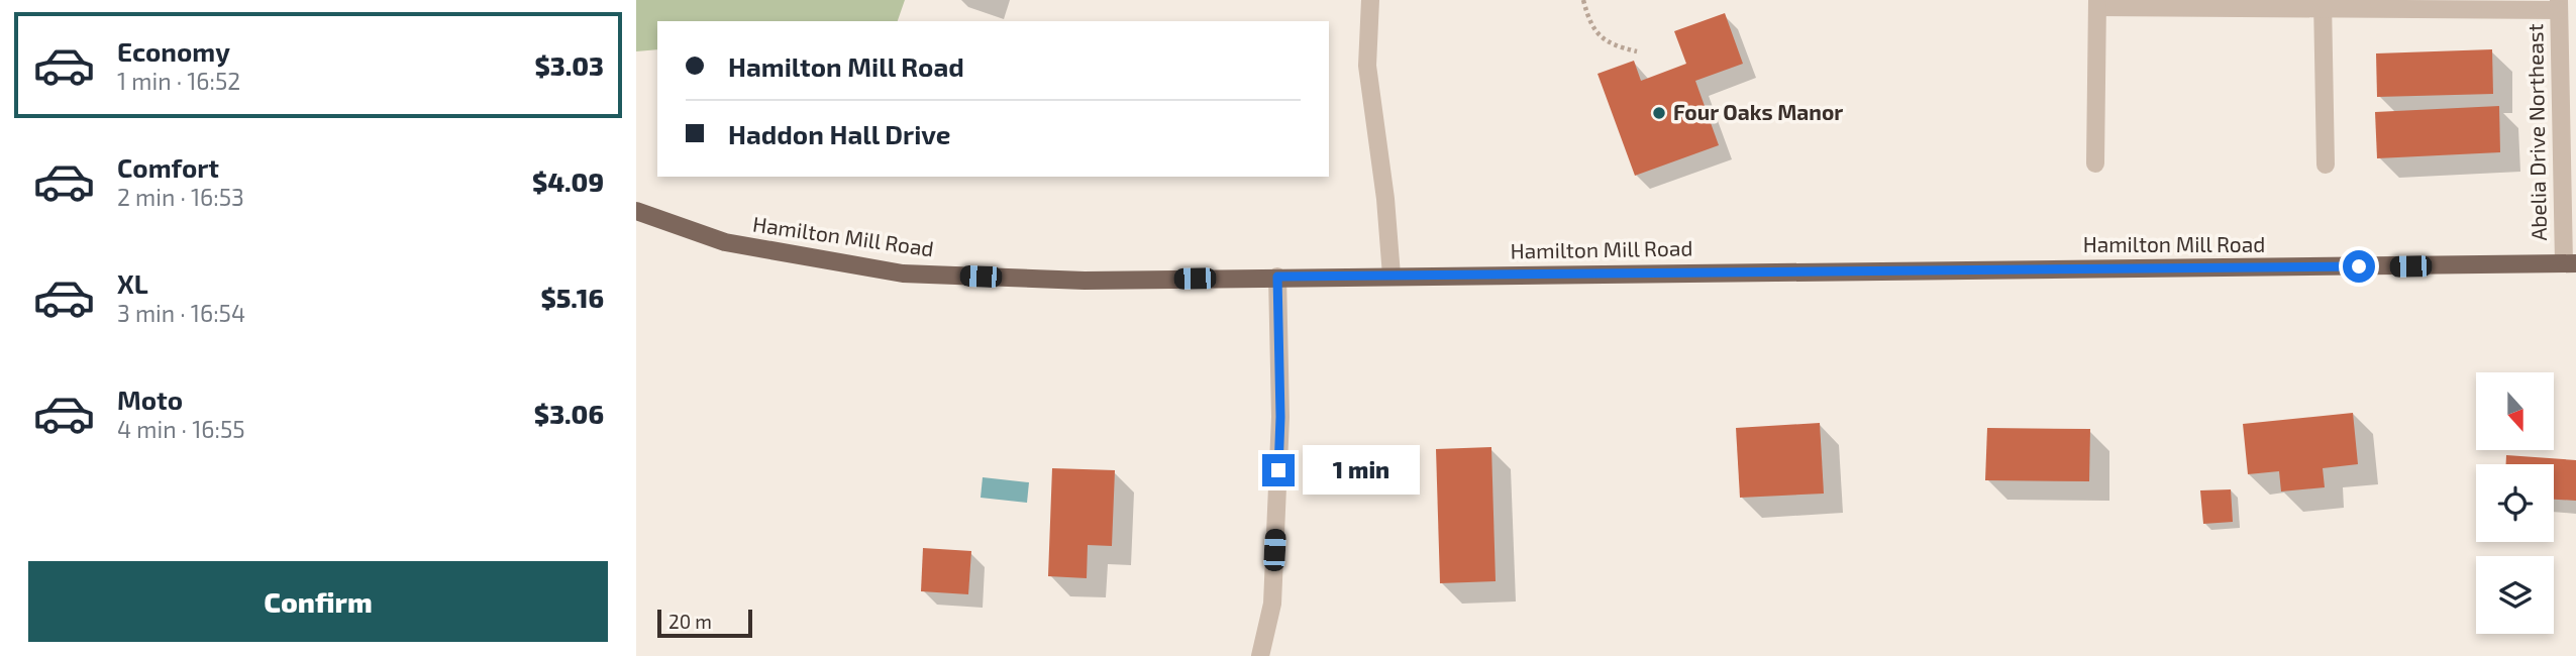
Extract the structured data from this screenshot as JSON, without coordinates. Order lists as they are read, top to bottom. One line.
{"streets":{"main road":["Hamilton Mill Road"],"street":["Abelia Drive Northeast"]},"crossings":[["Abelia Drive Northeast","Hamilton Mill Road"]],"places":["Four Oaks Manor"],"scale_bar":"20 m","north":"bottom","page":{"list":[{"name":"Economy","note":"1 min · 16:52","value":"$3.03"},{"name":"Comfort","note":"2 min · 16:53","value":"$4.09"},{"name":"XL","note":"3 min · 16:54","value":"$5.16"},{"name":"Moto","note":"4 min · 16:55","value":"$3.06"}],"banner":["Hamilton Mill Road","Haddon Hall Drive"],"bubble":"1 min","buttons":"Confirm","scale":"20 m"}}
